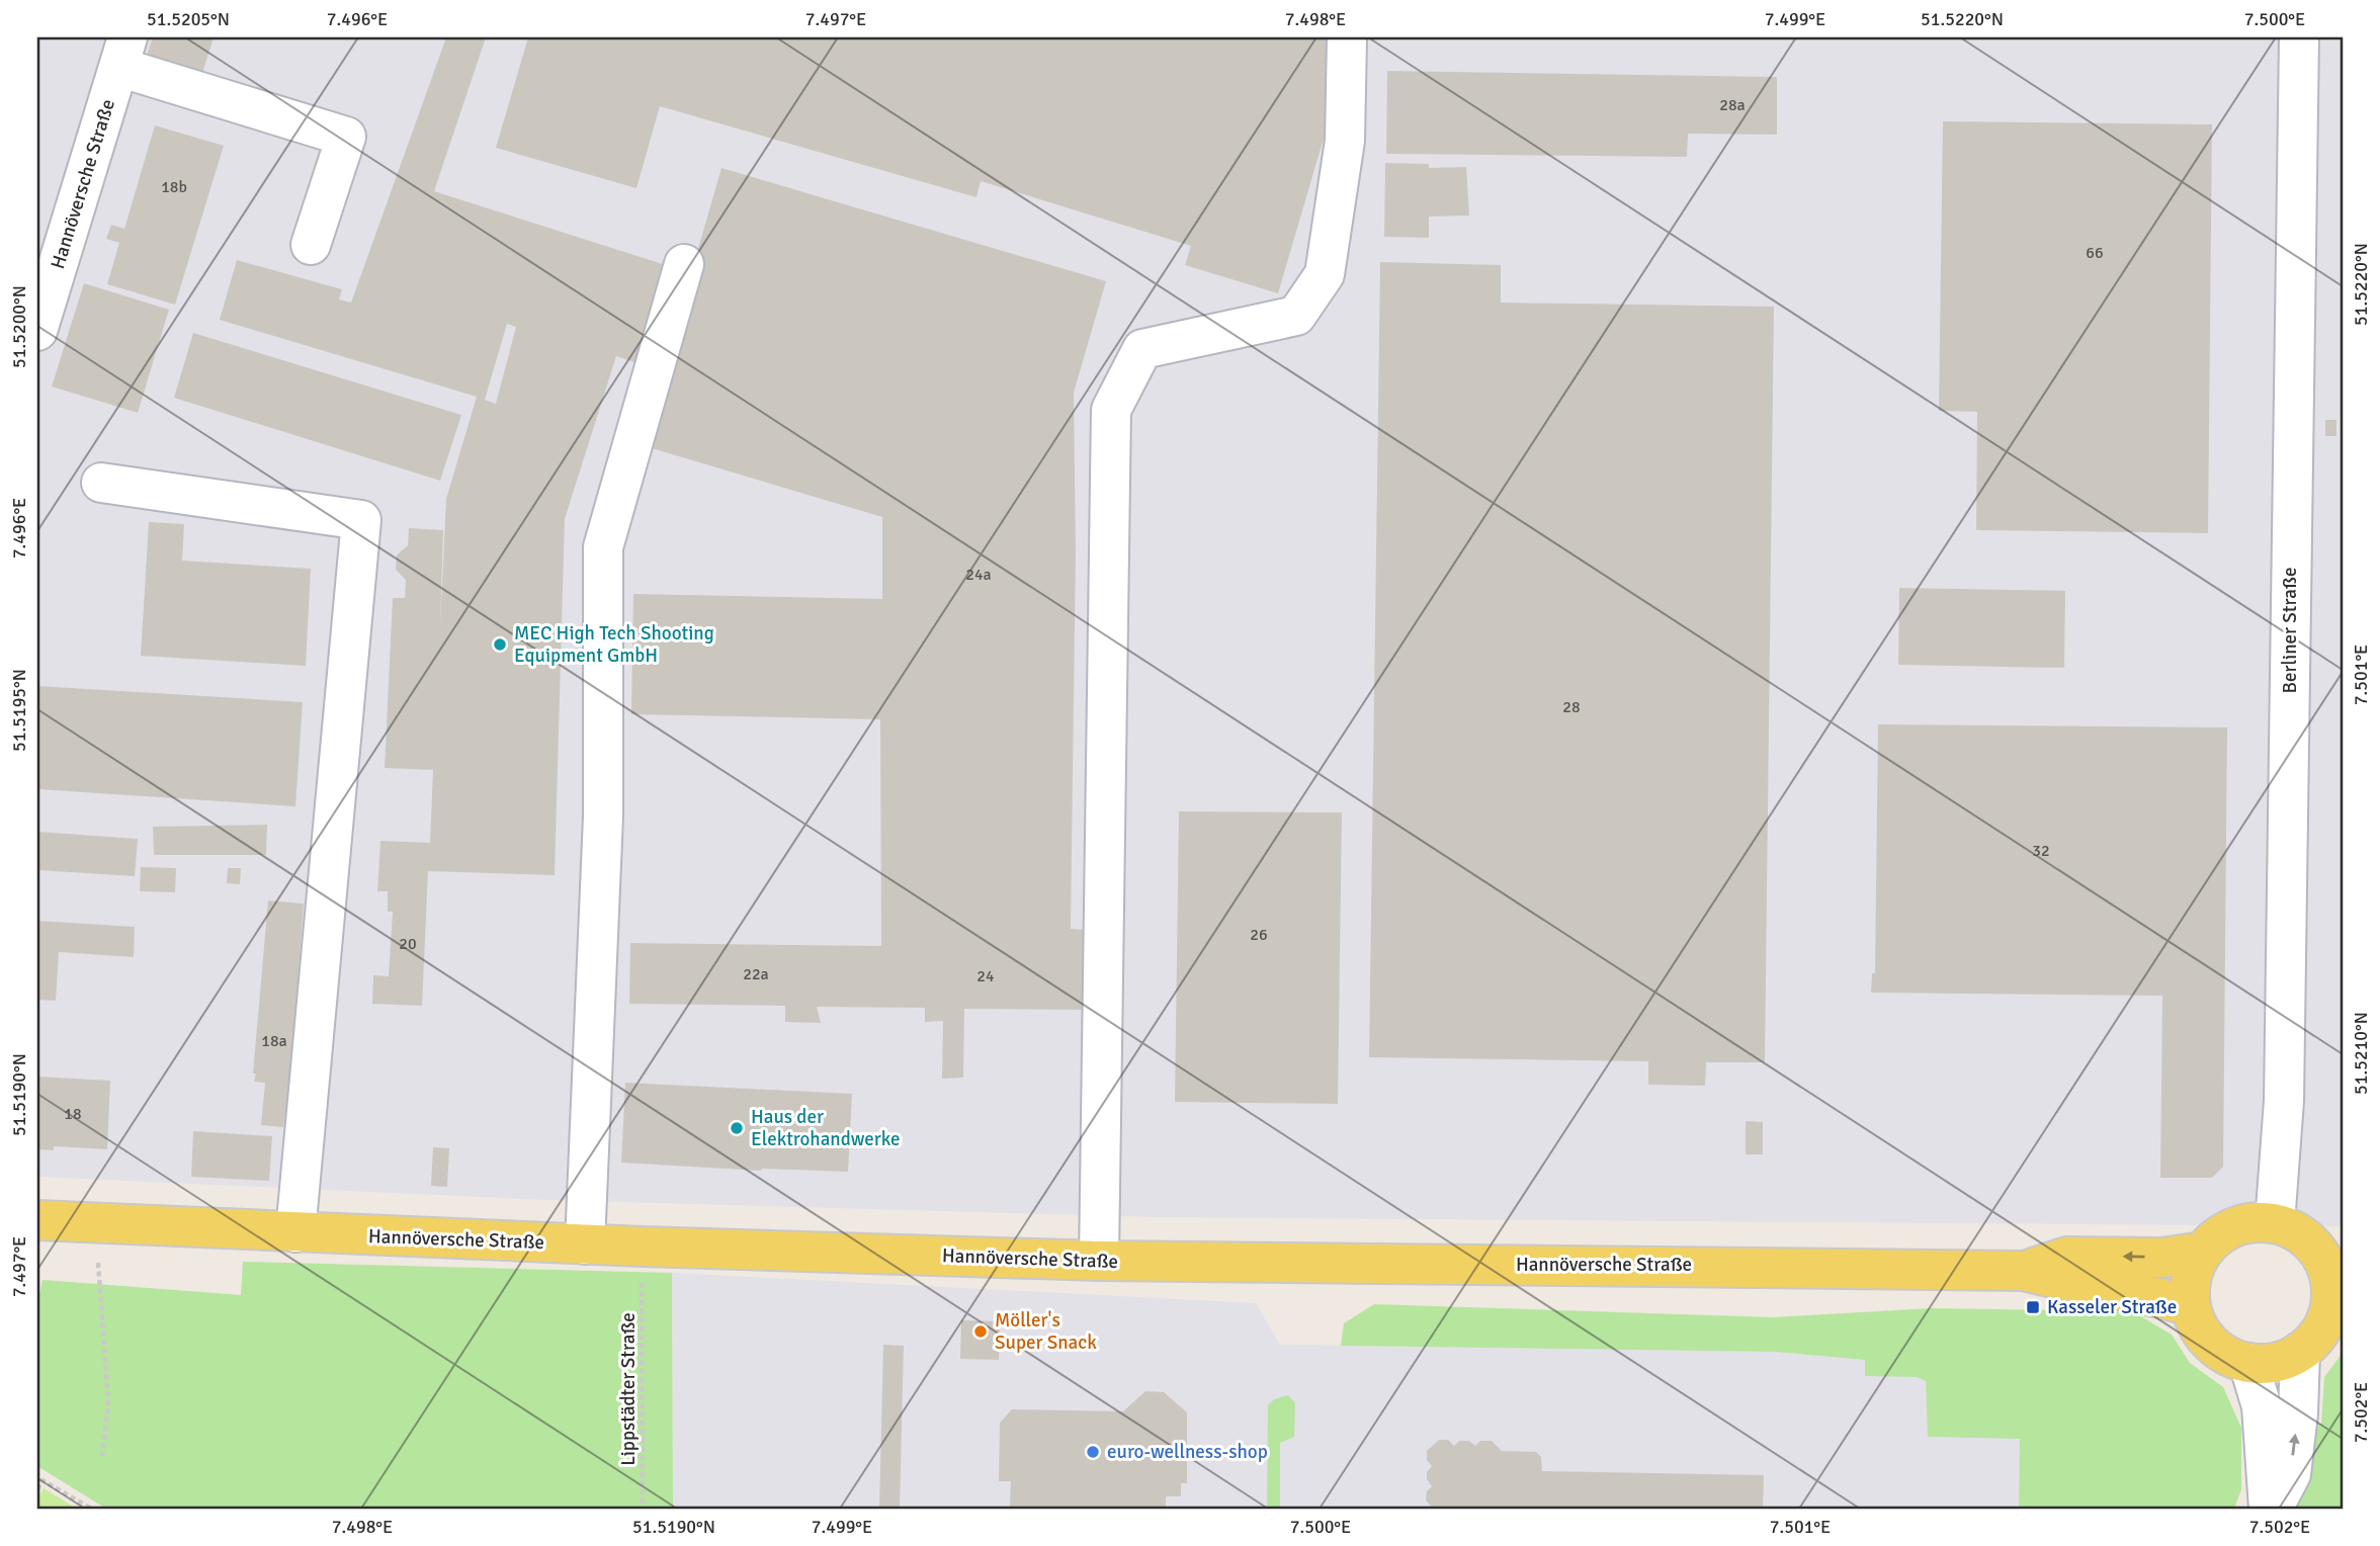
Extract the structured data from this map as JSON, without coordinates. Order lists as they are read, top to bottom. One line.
{"streets":{"main road":["Hannöversche Straße"],"street":["Berliner Straße"],"path":["Lippstädter Straße"]},"crossings":[["Hannöversche Straße","Berliner Straße"]],"places":{"other":["MEC High Tech Shooting Equipment GmbH","Haus der Elektrohandwerke","Möller's Super Snack","euro-wellness-shop"],"transit":["Kasseler Straße"]},"house_numbers":["28a","18b","66","24a","28","32","26","20","22a","24","18a","18"],"coordinates":["51.5205°N","7.496°E","7.497°E","7.498°E","7.499°E","51.5220°N","7.500°E","51.5200°N","7.501°E","51.5195°N","51.5210°N","51.5190°N","7.502°E"]}
